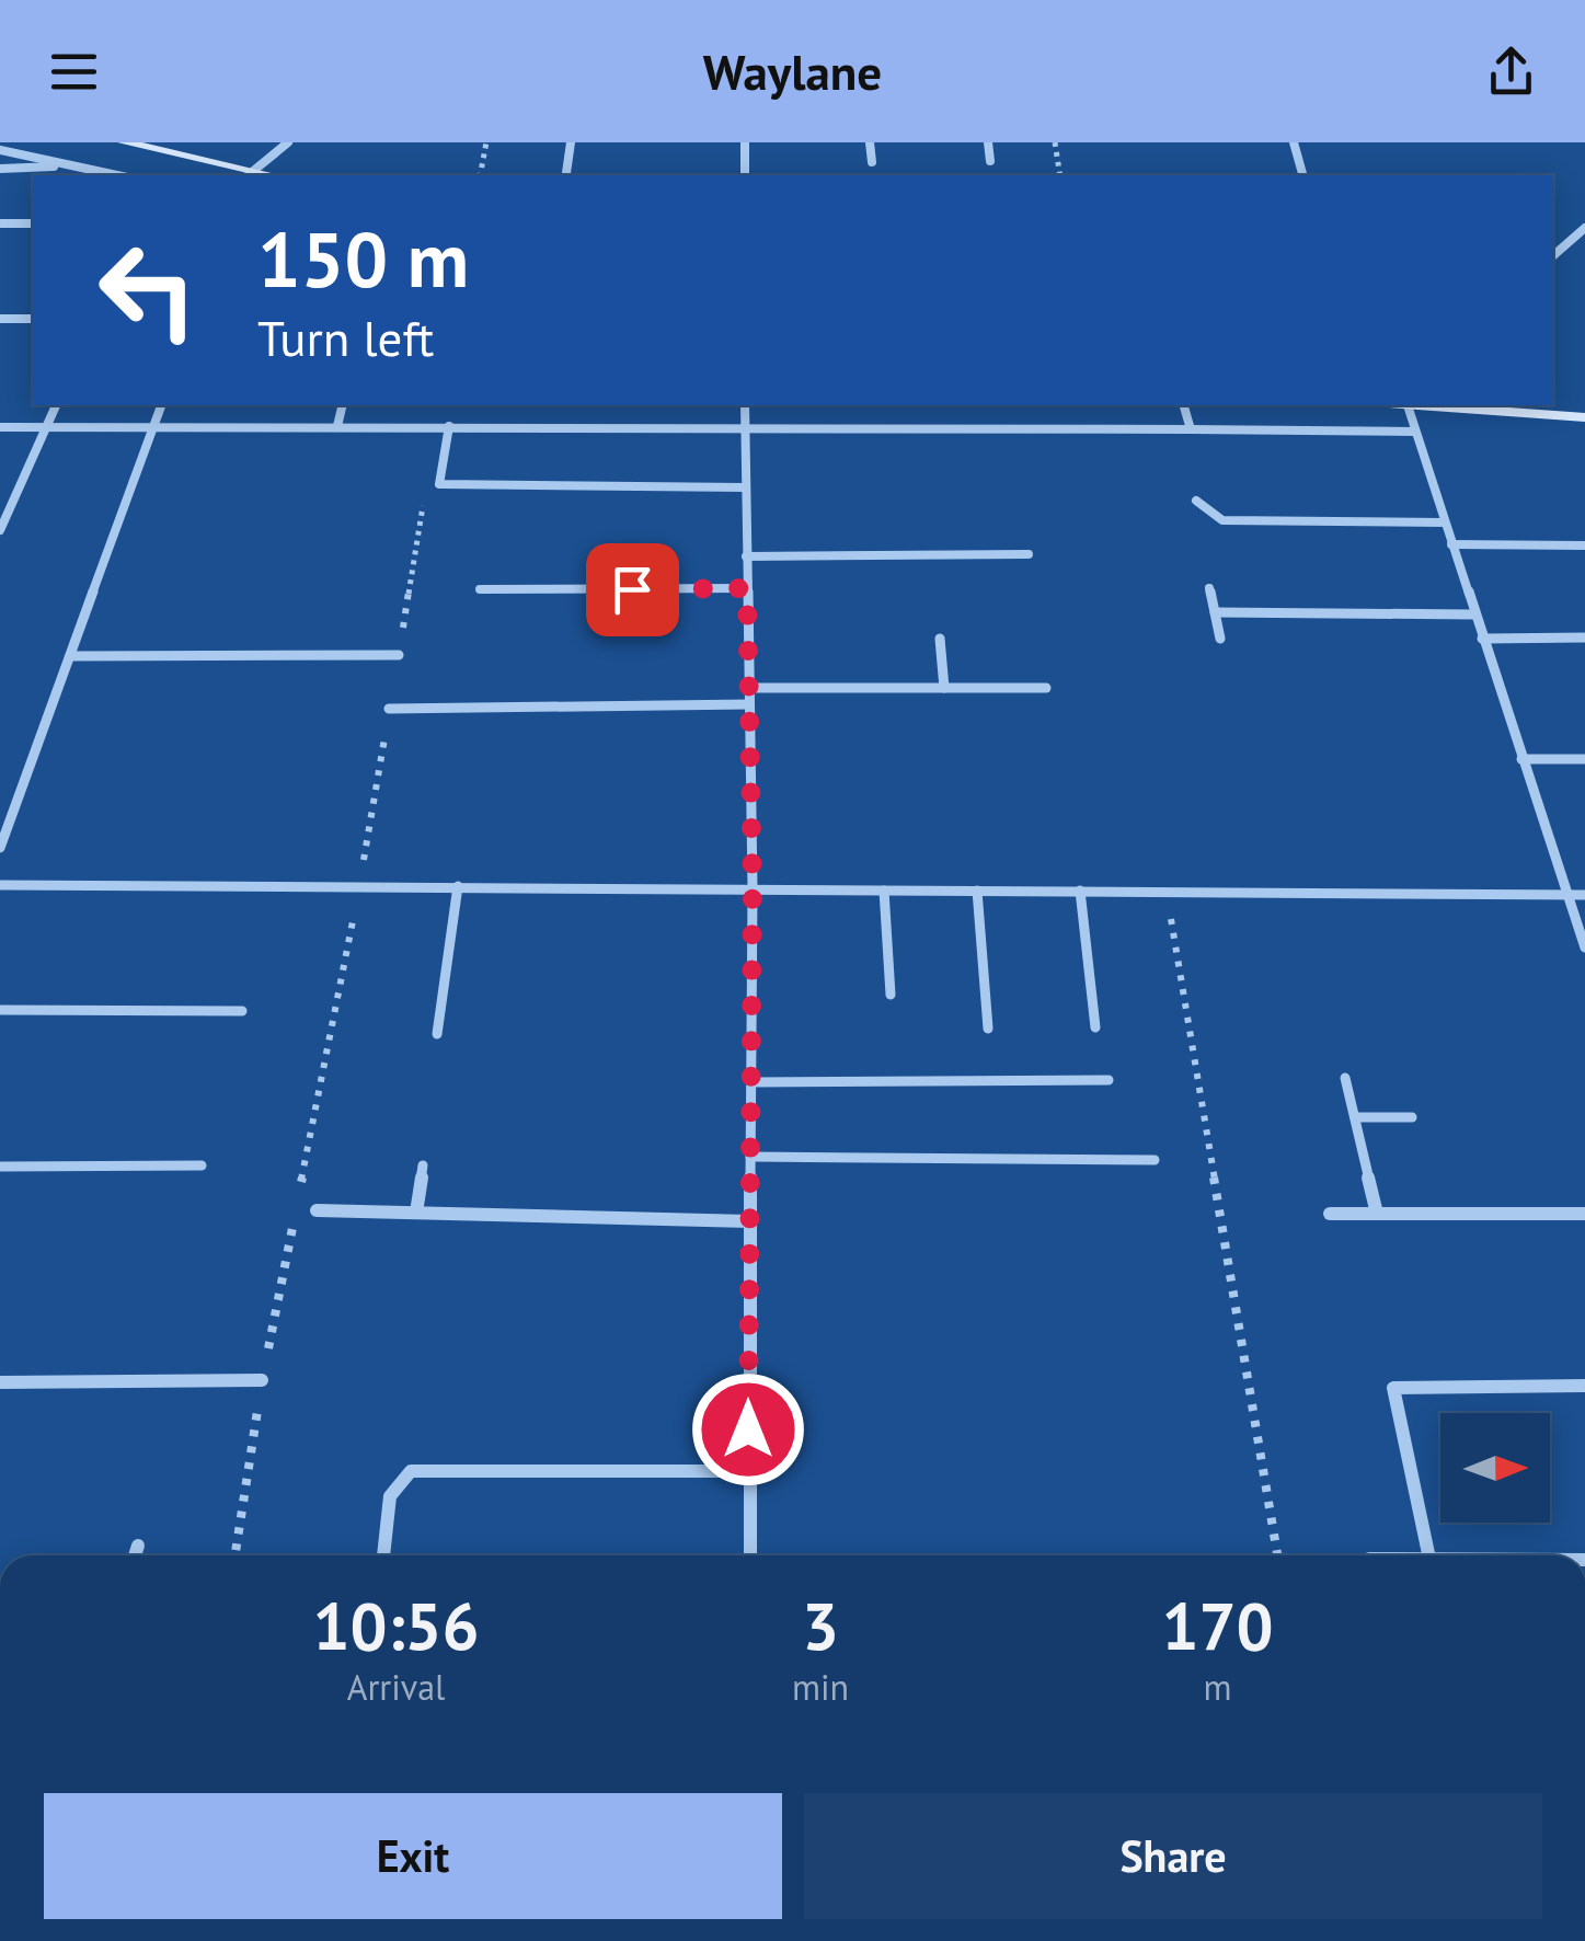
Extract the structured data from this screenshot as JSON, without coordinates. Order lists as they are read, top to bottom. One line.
{"north":"right","page":{"header":"Waylane","turn":["150 m","Turn left"],"eta":["10:56","Arrival","3","min","170","m"],"buttons":["Exit","Share"]}}
